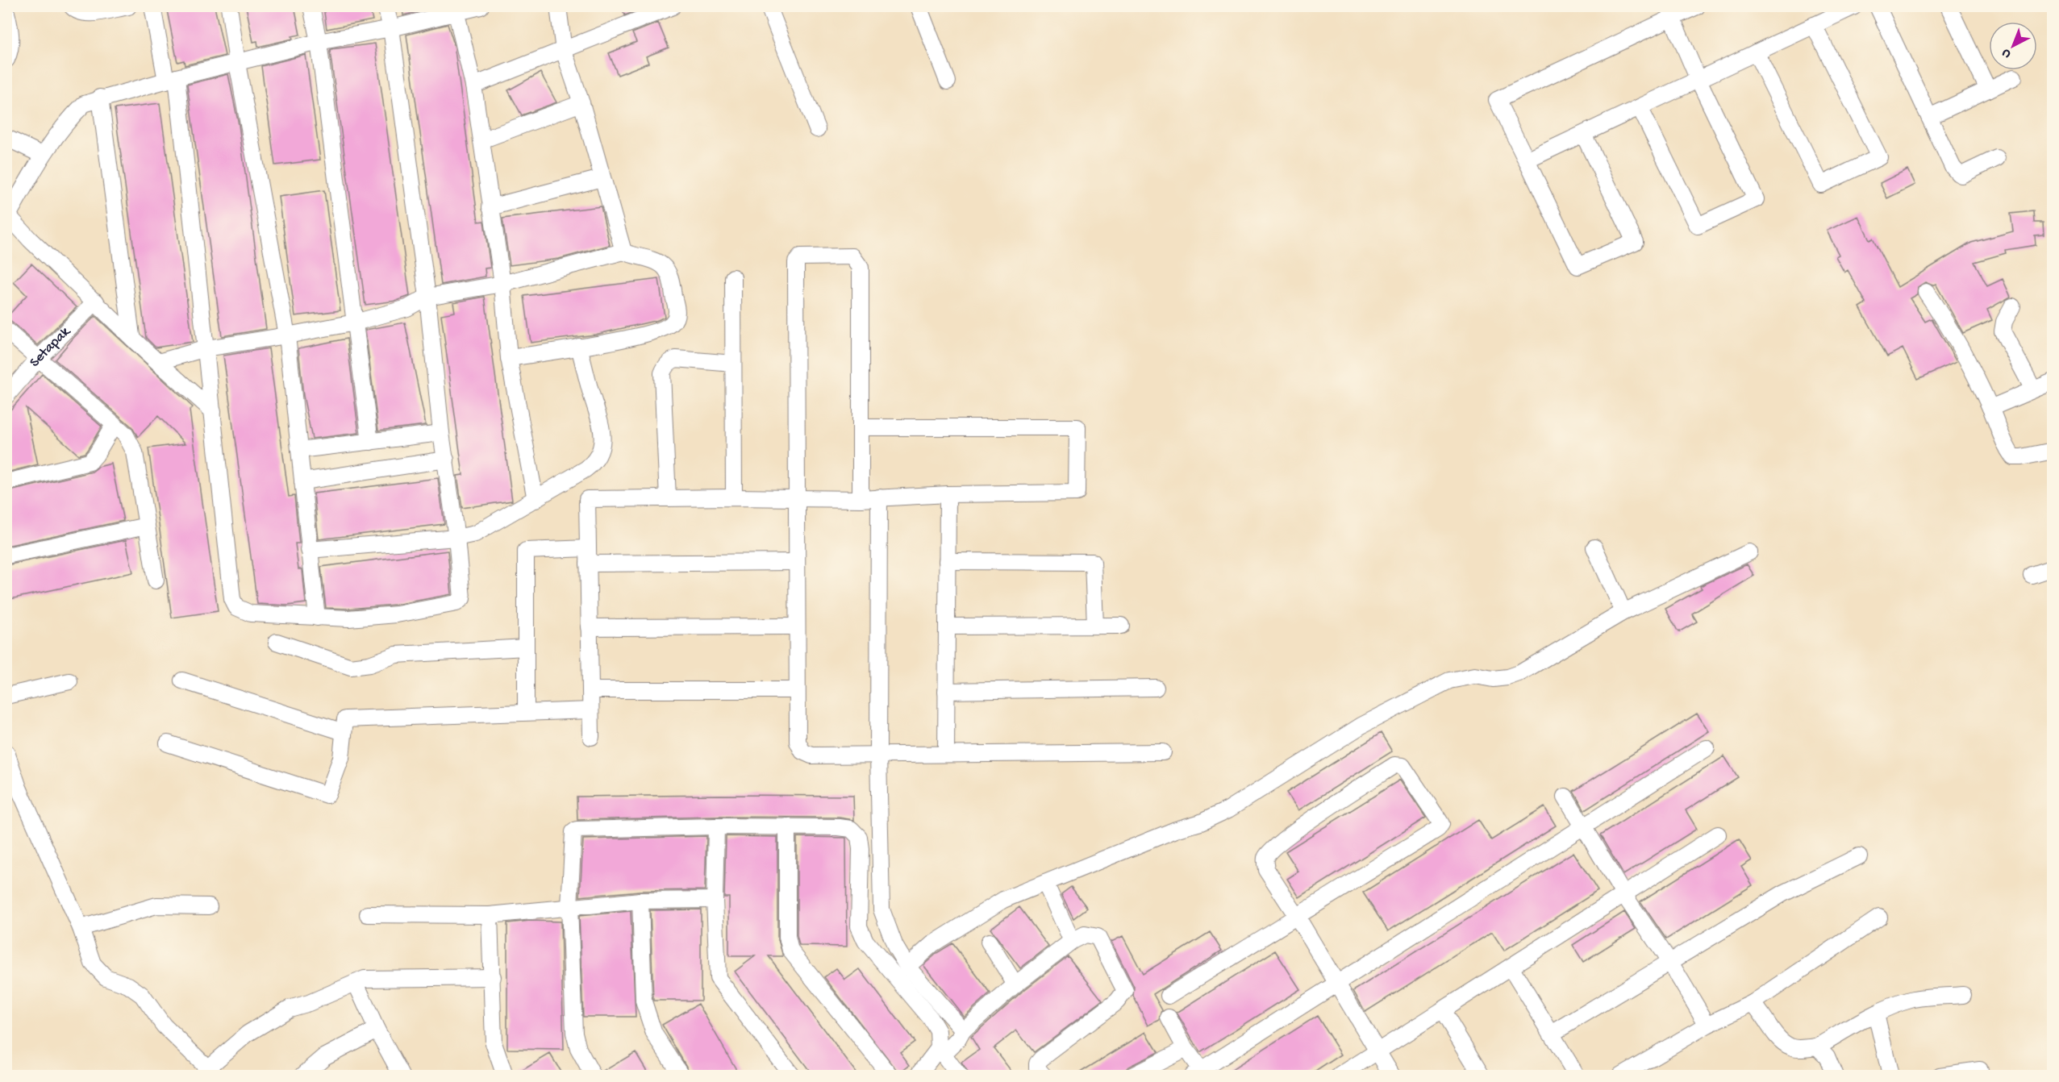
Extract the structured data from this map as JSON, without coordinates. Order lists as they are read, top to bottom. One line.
{"streets":{"street":["Setapak"]},"north":"bottom left"}
